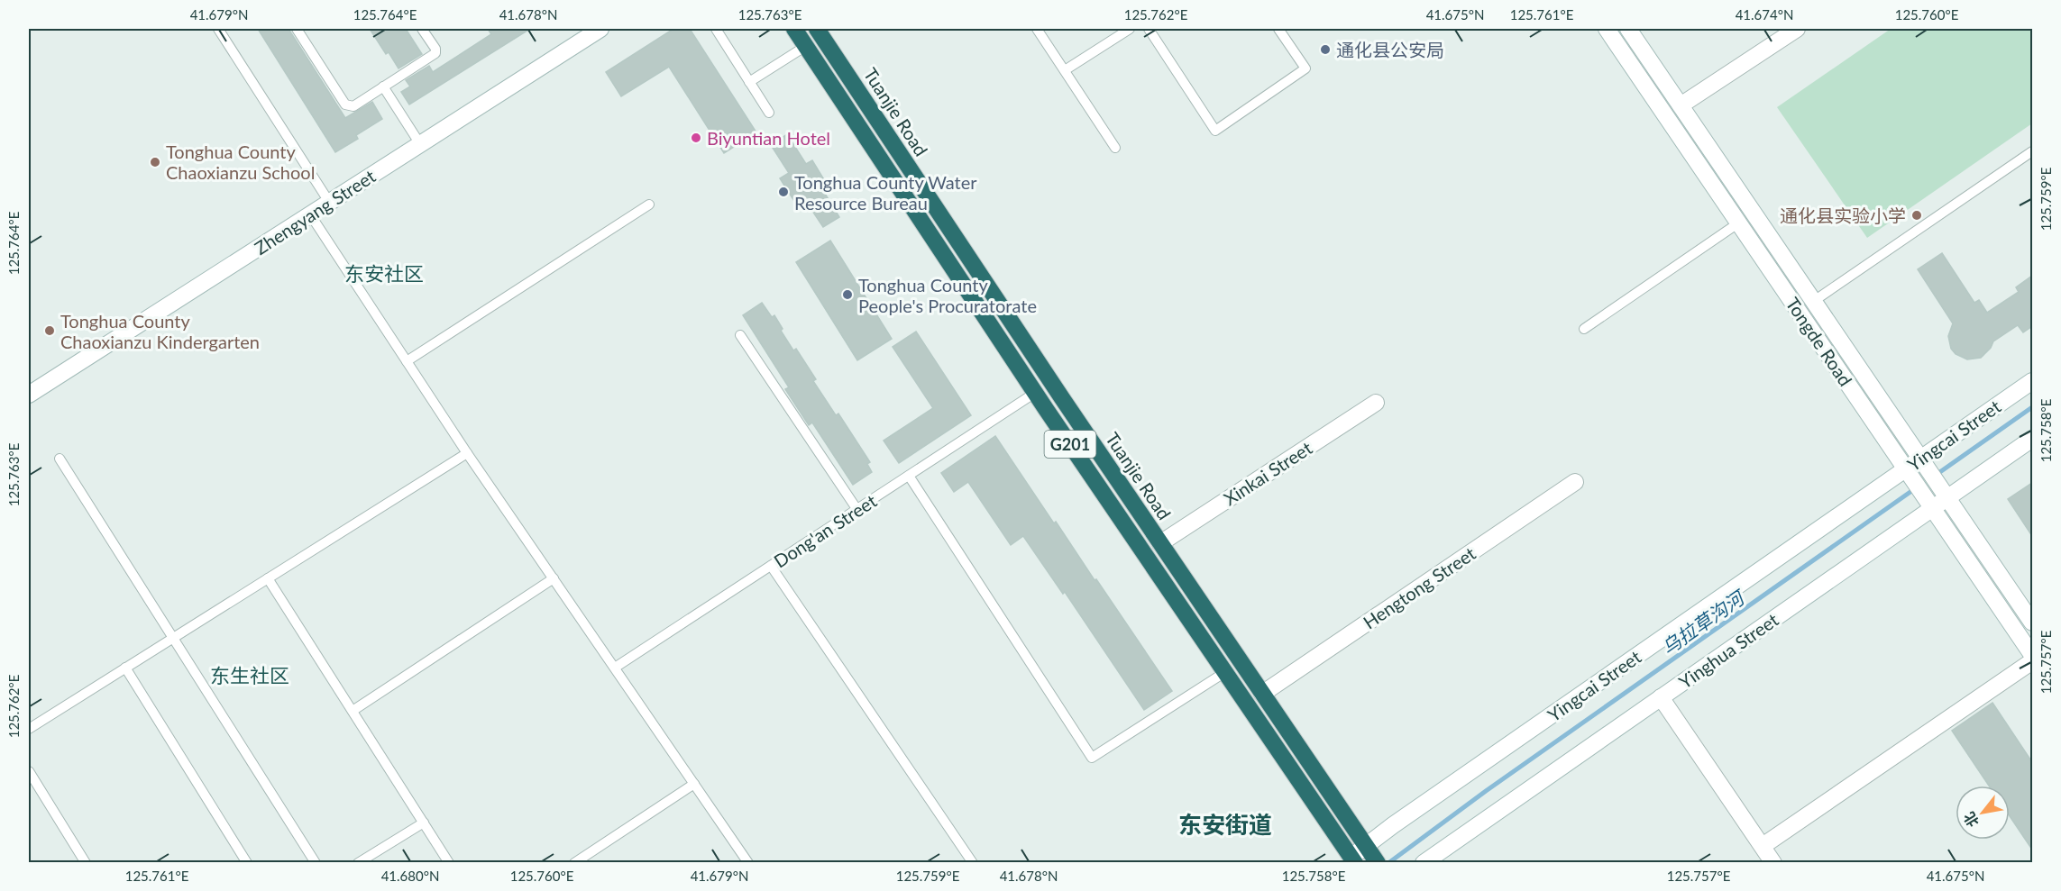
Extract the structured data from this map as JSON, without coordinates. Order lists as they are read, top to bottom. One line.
{"streets":{"highway":["Tuanjie Road","G201"],"street":["Zhengyang Street","Tongde Road","Yingcai Street","Xinkai Street","Hengtong Street","Yinghua Street"],"lane":["Dong'an Street"]},"crossings":[["Tuanjie Road","Yingcai Street"],["Tuanjie Road","Xinkai Street"],["Tuanjie Road","Hengtong Street"],["Tongde Road","Yingcai Street"],["Tongde Road","Yinghua Street"],["Yingcai Street","G201"],["G201","Dong'an Street"]],"districts":["东安社区","东生社区","东安街道"],"water":["乌拉草沟河"],"places":["通化县公安局","Biyuntian Hotel","Tonghua County Chaoxianzu School","Tonghua County Water Resource Bureau","通化县实验小学","Tonghua County People's Procuratorate","Tonghua County Chaoxianzu Kindergarten"],"north":"bottom left","coordinates":["41.679°N","125.764°E","41.678°N","125.763°E","125.762°E","41.675°N","125.761°E","41.674°N","125.760°E","125.759°E","125.758°E","125.757°E","41.680°N"]}
